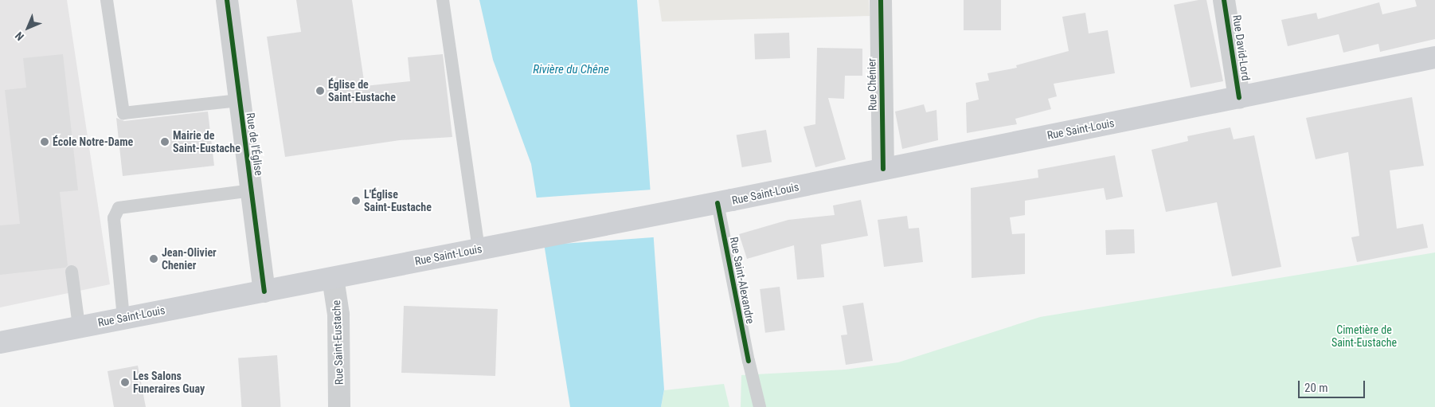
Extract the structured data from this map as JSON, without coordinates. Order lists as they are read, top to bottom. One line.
{"streets":{"main road":["Rue Saint-Louis"],"street":["Rue David-Lord","Rue Chénier","Rue de l'Église","Rue Saint-Eustache"],"lane":["Rue Saint-Alexandre"]},"crossings":[["Rue David-Lord","Rue Saint-Louis"],["Rue Chénier","Rue Saint-Louis"],["Rue Saint-Louis","Rue de l'Église"],["Rue Saint-Louis","Rue Saint-Alexandre"],["Rue Saint-Louis","Rue Saint-Eustache"]],"water":["Rivière du Chêne"],"parks":["Cimetière de Saint-Eustache"],"places":["Église de Saint-Eustache","École Notre-Dame","Mairie de Saint-Eustache","L'Église Saint-Eustache","Jean-Olivier Chenier","Les Salons Funeraires Guay"],"scale_bar":"20 m","north":"bottom left"}
